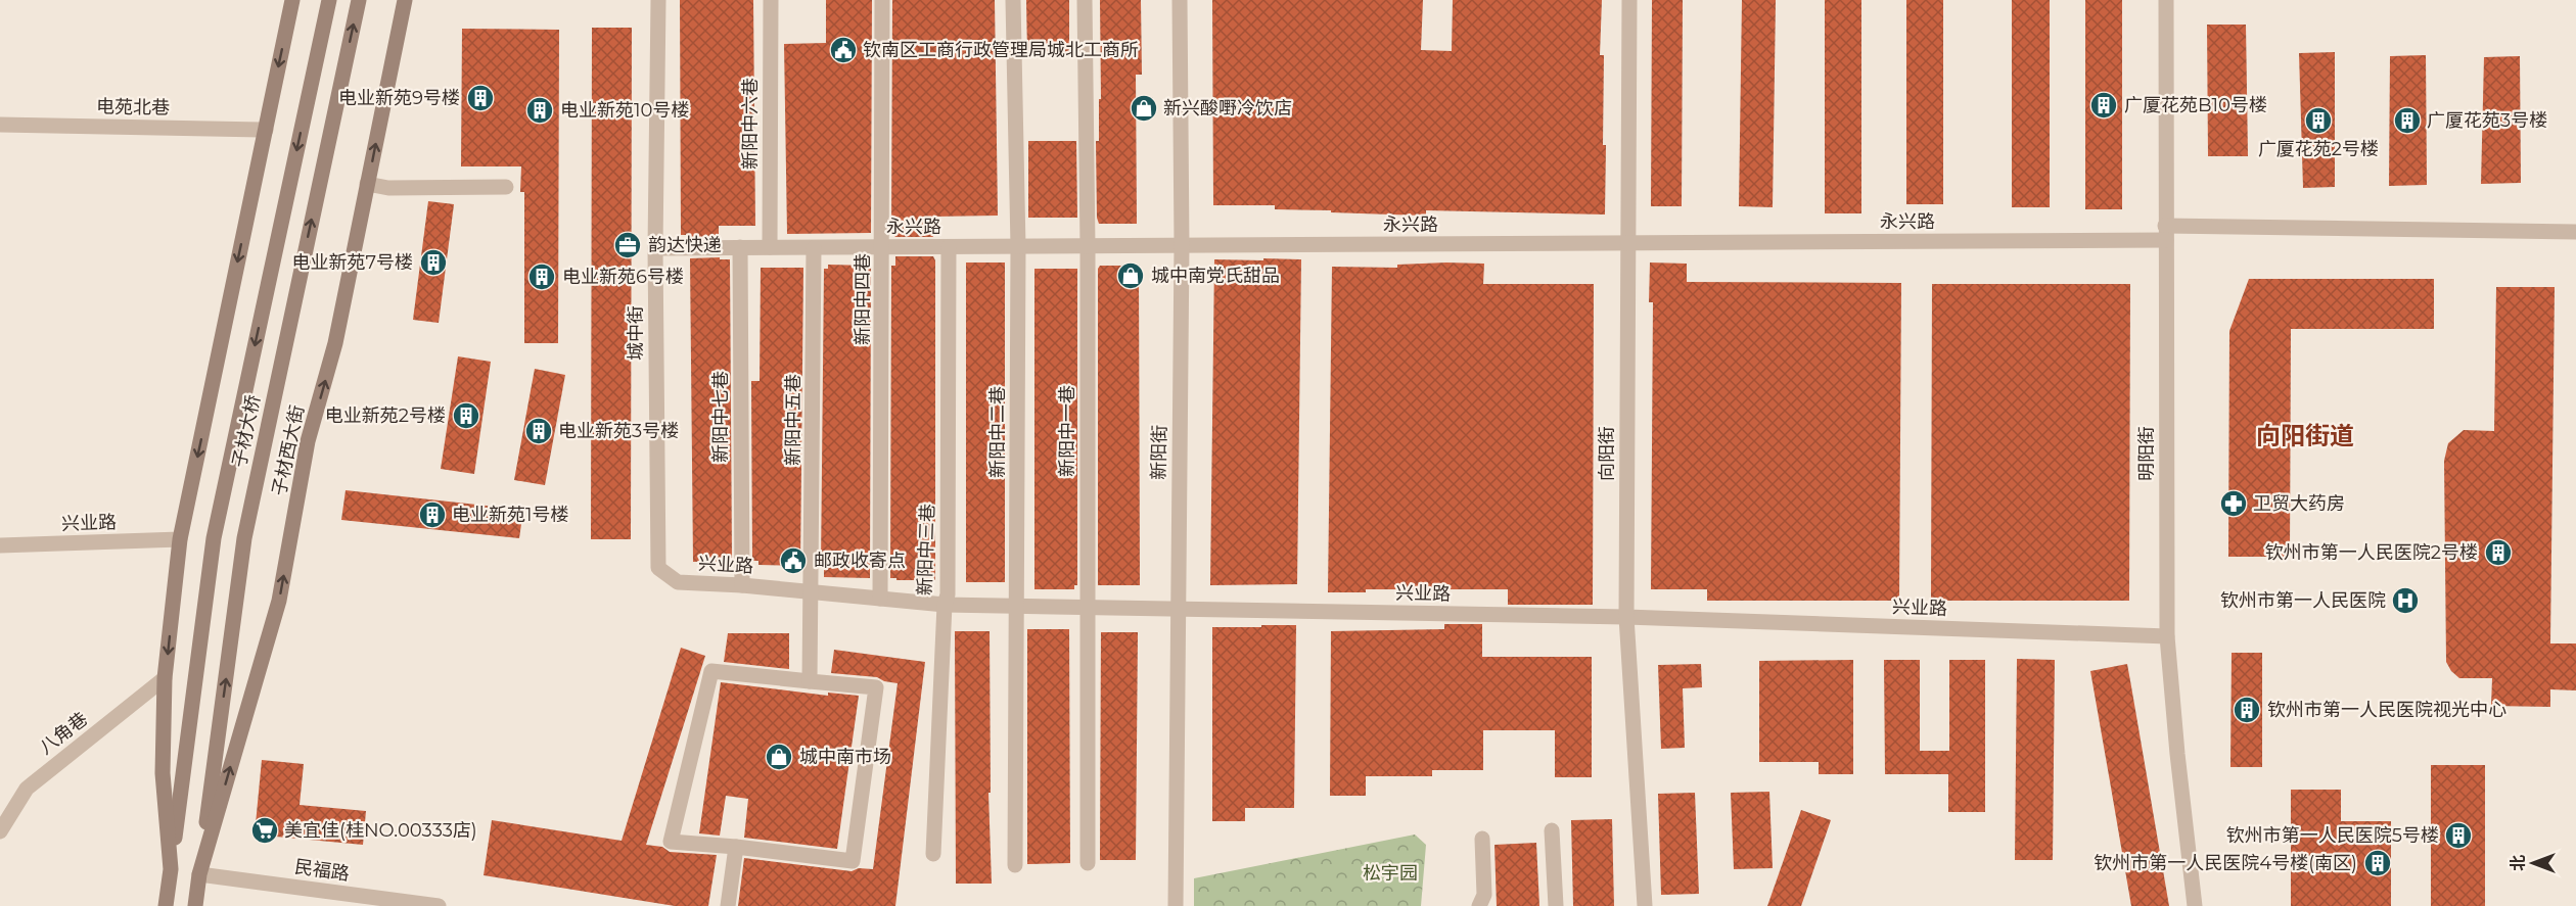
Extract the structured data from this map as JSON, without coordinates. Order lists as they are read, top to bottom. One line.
{"streets":{"main road":["子材大桥","子材西大街"],"street":["电苑北巷","新阳中六巷","永兴路","新阳中四巷","城中街","新阳中七巷","新阳中五巷","新阳中一巷","新阳中二巷","新阳街","向阳街","明阳街","兴业路","新阳中三巷","八角巷","民福路"]},"crossings":[["新阳中六巷","永兴路"],["永兴路","新阳中四巷"],["永兴路","城中街"],["永兴路","新阳中七巷"],["永兴路","新阳中五巷"],["永兴路","新阳中一巷"],["永兴路","新阳中二巷"],["永兴路","新阳街"],["永兴路","向阳街"],["永兴路","明阳街"],["永兴路","新阳中三巷"],["新阳中四巷","兴业路"],["城中街","兴业路"],["新阳中七巷","兴业路"],["新阳中五巷","兴业路"],["子材大桥","子材西大街"],["子材大桥","民福路"],["新阳中一巷","兴业路"],["新阳中二巷","兴业路"],["子材西大街","民福路"],["新阳街","兴业路"],["向阳街","兴业路"],["明阳街","兴业路"],["兴业路","新阳中三巷"]],"districts":["向阳街道"],"parks":["松宇园"],"places":{"public building":["钦南区工商行政管理局城北工商所","邮政收寄点"],"building":["电业新苑9号楼","广厦花苑B10号楼","电业新苑10号楼","广厦花苑2号楼","广厦花苑3号楼","电业新苑7号楼","电业新苑6号楼","电业新苑2号楼","电业新苑3号楼","电业新苑1号楼","钦州市第一人民医院2号楼","钦州市第一人民医院视光中心","钦州市第一人民医院5号楼","钦州市第一人民医院4号楼(南区)"],"shop":["新兴酸嘢冷饮店","城中南党氏甜品","城中南市场"],"office":["韵达快递"],"pharmacy":["卫贸大药房"],"hospital":["钦州市第一人民医院"],"supermarket":["美宜佳(桂NO.00333店)"]},"north":"left"}
